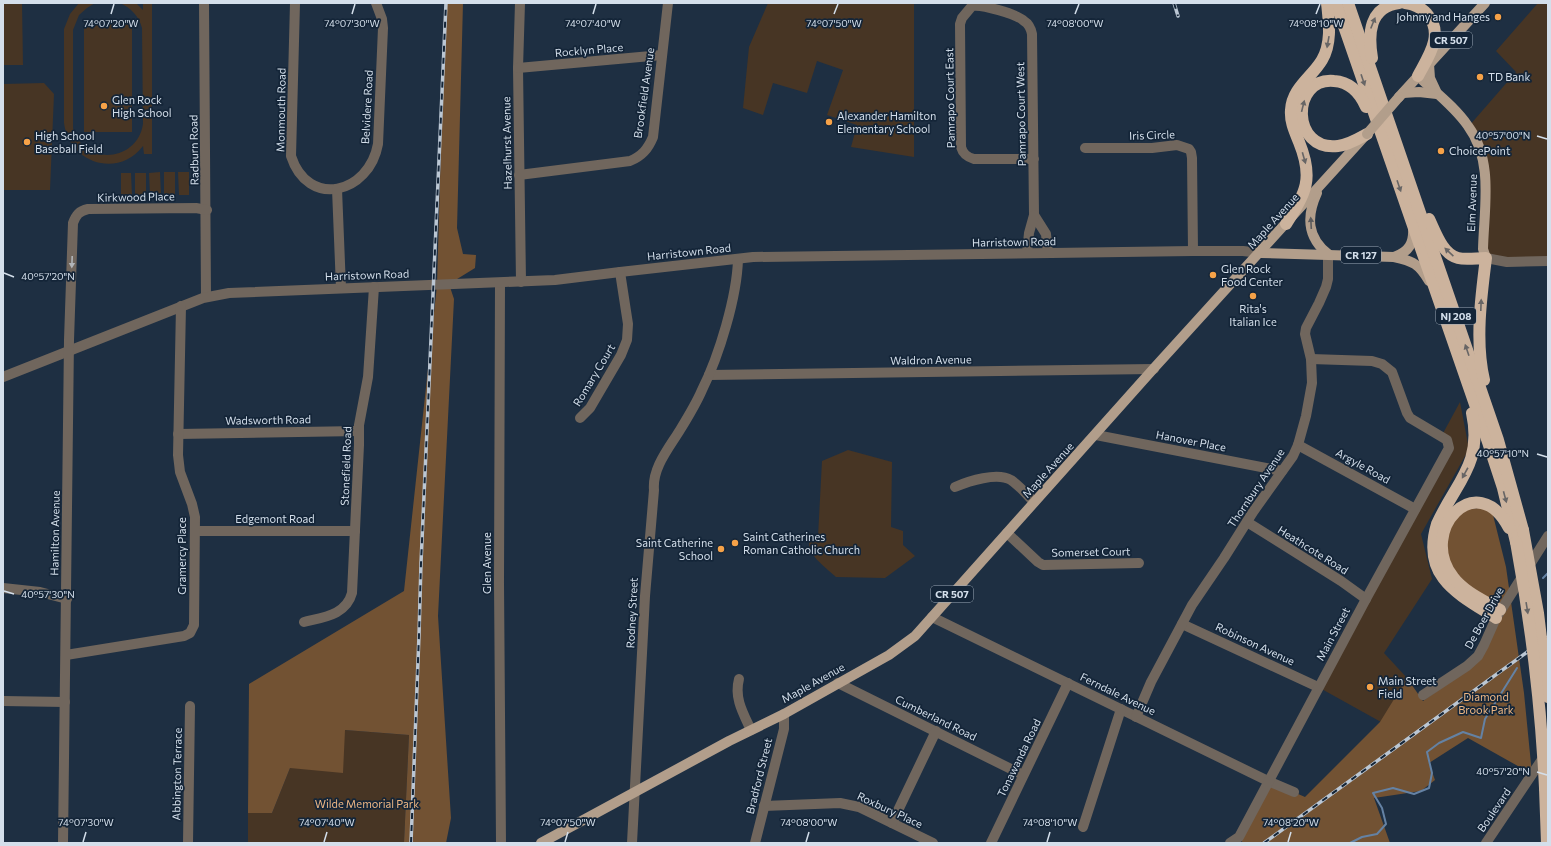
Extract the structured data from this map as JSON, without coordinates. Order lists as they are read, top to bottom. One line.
{"streets":{"highway":["NJ 208"],"main road":["CR 507","Elm Avenue","Maple Avenue","Harristown Road","CR 127"],"street":["Rocklyn Place","Brookfield Avenue","Pamrapo Court East","Belvidere Road","Monmouth Road","Pamrapo Court West","Iris Circle","Hazelhurst Avenue","Radburn Road","Kirkwood Place","Waldron Avenue","Romary Court","Wadsworth Road","Hanover Place","Stonefield Road","Argyle Road","Thornbury Avenue","Edgemont Road","Hamilton Avenue","Heathcote Road","Somerset Court","Gramercy Place","Glen Avenue","Rodney Street","De Boer Drive","Main Street","Robinson Avenue","Ferndale Avenue","Cumberland Road","Tonawanda Road","Abbington Terrace","Bradford Street","Roxbury Place","Boulevard"]},"crossings":[["Rocklyn Place","Brookfield Avenue"],["Rocklyn Place","Hazelhurst Avenue"],["Brookfield Avenue","Hazelhurst Avenue"],["Pamrapo Court East","Pamrapo Court West"],["Belvidere Road","Monmouth Road"],["Pamrapo Court West","Harristown Road"],["Iris Circle","Harristown Road"],["Hazelhurst Avenue","Harristown Road"],["Radburn Road","Kirkwood Place"],["Radburn Road","Harristown Road"],["Kirkwood Place","Hamilton Avenue"],["Elm Avenue","Maple Avenue"],["Maple Avenue","Harristown Road"],["Maple Avenue","Waldron Avenue"],["Maple Avenue","Hanover Place"],["Maple Avenue","Somerset Court"],["Maple Avenue","Rodney Street"],["Maple Avenue","Ferndale Avenue"],["Maple Avenue","Cumberland Road"],["Maple Avenue","Bradford Street"],["Harristown Road","NJ 208"],["Harristown Road","Romary Court"],["Harristown Road","Stonefield Road"],["Harristown Road","Thornbury Avenue"],["Harristown Road","Hamilton Avenue"],["Harristown Road","Gramercy Place"],["Harristown Road","Glen Avenue"],["Harristown Road","Rodney Street"],["Waldron Avenue","Rodney Street"],["Wadsworth Road","Stonefield Road"],["Wadsworth Road","Gramercy Place"],["Hanover Place","Thornbury Avenue"],["Stonefield Road","Edgemont Road"],["Argyle Road","Thornbury Avenue"],["Argyle Road","Main Street"],["Thornbury Avenue","Heathcote Road"],["Thornbury Avenue","Main Street"],["Thornbury Avenue","Robinson Avenue"],["Thornbury Avenue","Ferndale Avenue"],["Edgemont Road","Gramercy Place"],["Hamilton Avenue","Gramercy Place"],["Heathcote Road","Main Street"],["Main Street","Robinson Avenue"],["Main Street","Ferndale Avenue"],["Ferndale Avenue","Tonawanda Road"],["Cumberland Road","Tonawanda Road"],["Bradford Street","Roxbury Place"]],"parks":["Diamond Brook Park","Wilde Memorial Park"],"places":["Johnny and Hanges","TD Bank","Glen Rock High School","Alexander Hamilton Elementary School","High School Baseball Field","ChoicePoint","Glen Rock Food Center","Rita's Italian Ice","Saint Catherines Roman Catholic Church","Saint Catherine School","Main Street Field"],"coordinates":["74°07'20\"W","74°07'30\"W","74°07'40\"W","74°07'50\"W","74°08'00\"W","74°08'10\"W","40°57'00\"N","40°57'20\"N","40°57'10\"N","40°57'30\"N","74°08'20\"W"]}
